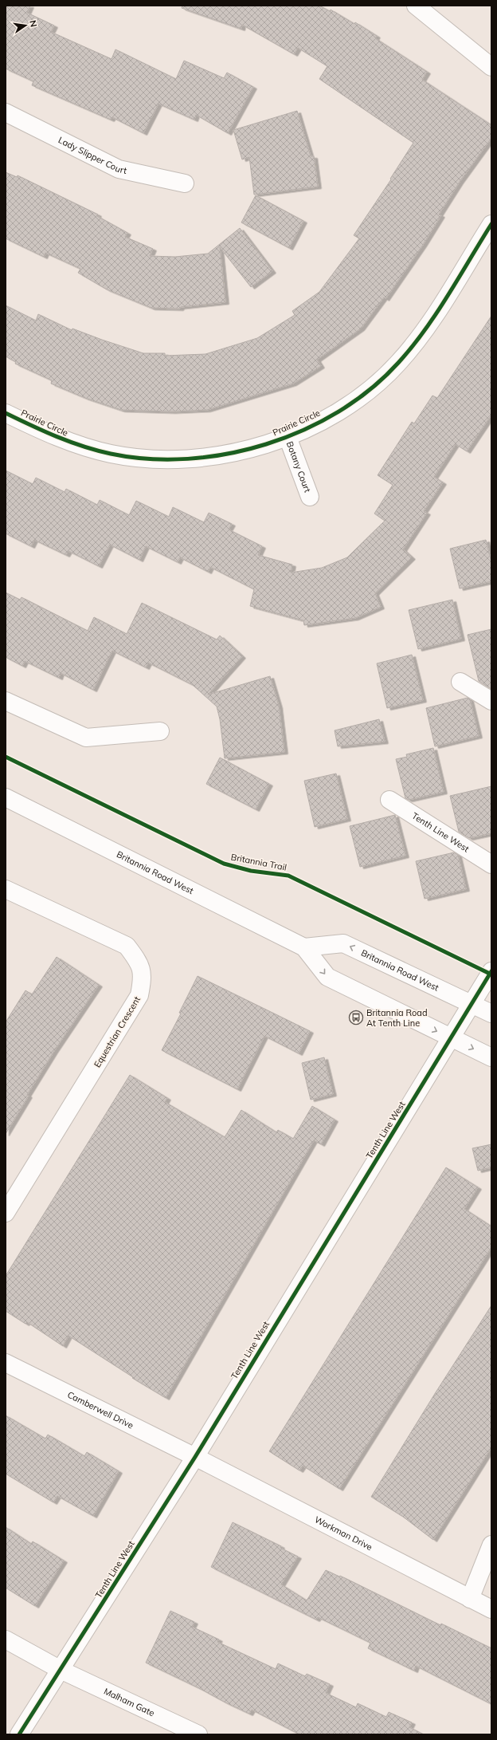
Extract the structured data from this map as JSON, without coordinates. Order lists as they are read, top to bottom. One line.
{"streets":{"street":["Lady Slipper Court","Prairie Circle","Botany Court","Tenth Line West","Britannia Road West","Equestrian Crescent","Camberwell Drive","Workman Drive","Malham Gate"],"cycle path":["Britannia Trail"]},"crossings":[["Prairie Circle","Botany Court"],["Tenth Line West","Britannia Road West"],["Tenth Line West","Camberwell Drive"],["Tenth Line West","Workman Drive"],["Tenth Line West","Malham Gate"],["Camberwell Drive","Workman Drive"]],"places":{"bus stop":["Britannia Road At Tenth Line"]},"north":"right"}
